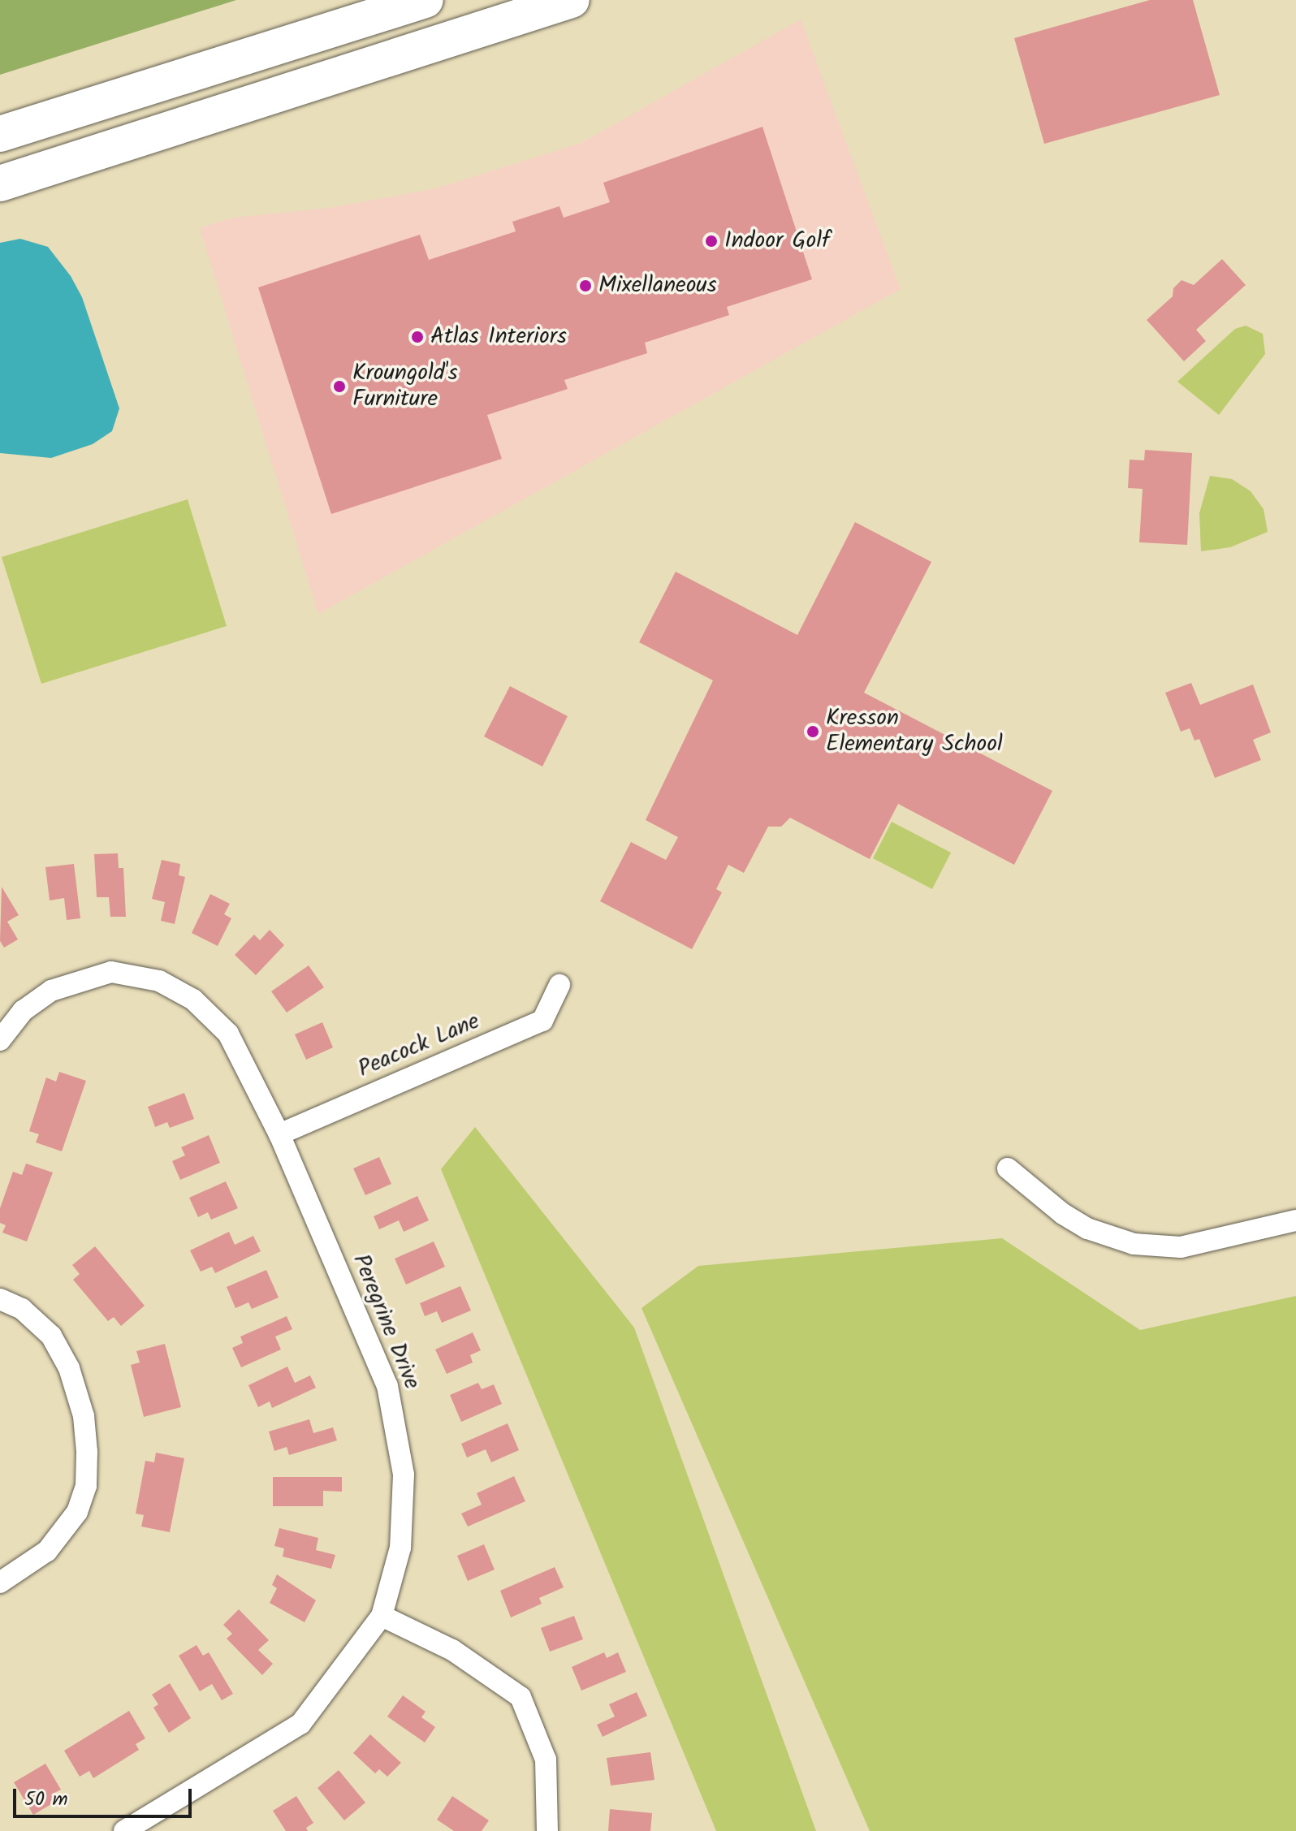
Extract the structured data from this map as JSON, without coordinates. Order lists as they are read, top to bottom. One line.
{"streets":{"street":["Peacock Lane","Peregrine Drive"]},"crossings":[["Peacock Lane","Peregrine Drive"]],"places":["Indoor Golf","Mixellaneous","Atlas Interiors","Kroungold's Furniture","Kresson Elementary School"],"scale_bar":"50 m"}
